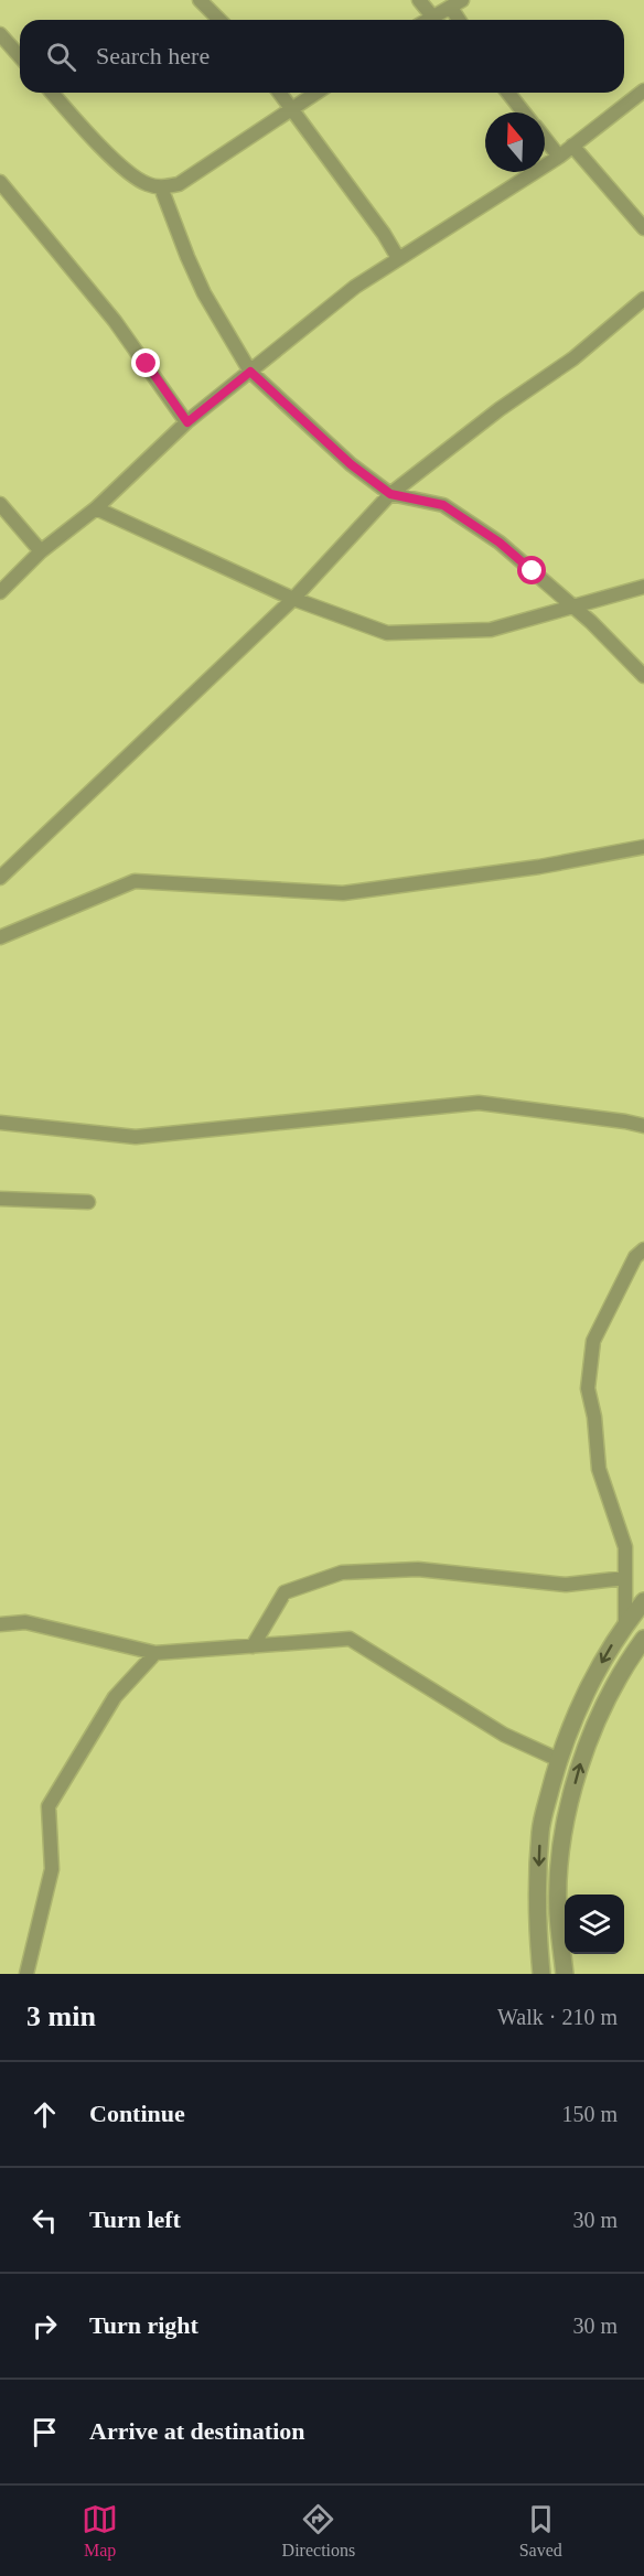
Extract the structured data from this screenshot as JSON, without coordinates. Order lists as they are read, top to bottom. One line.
{"north":"top","page":{"search":"Search here","heading":["3 min","Walk · 210 m"],"list":[["Continue","150 m"],["Turn left","30 m"],["Turn right","30 m"],"Arrive at destination"],"nav":["Map","Directions","Saved"]}}
